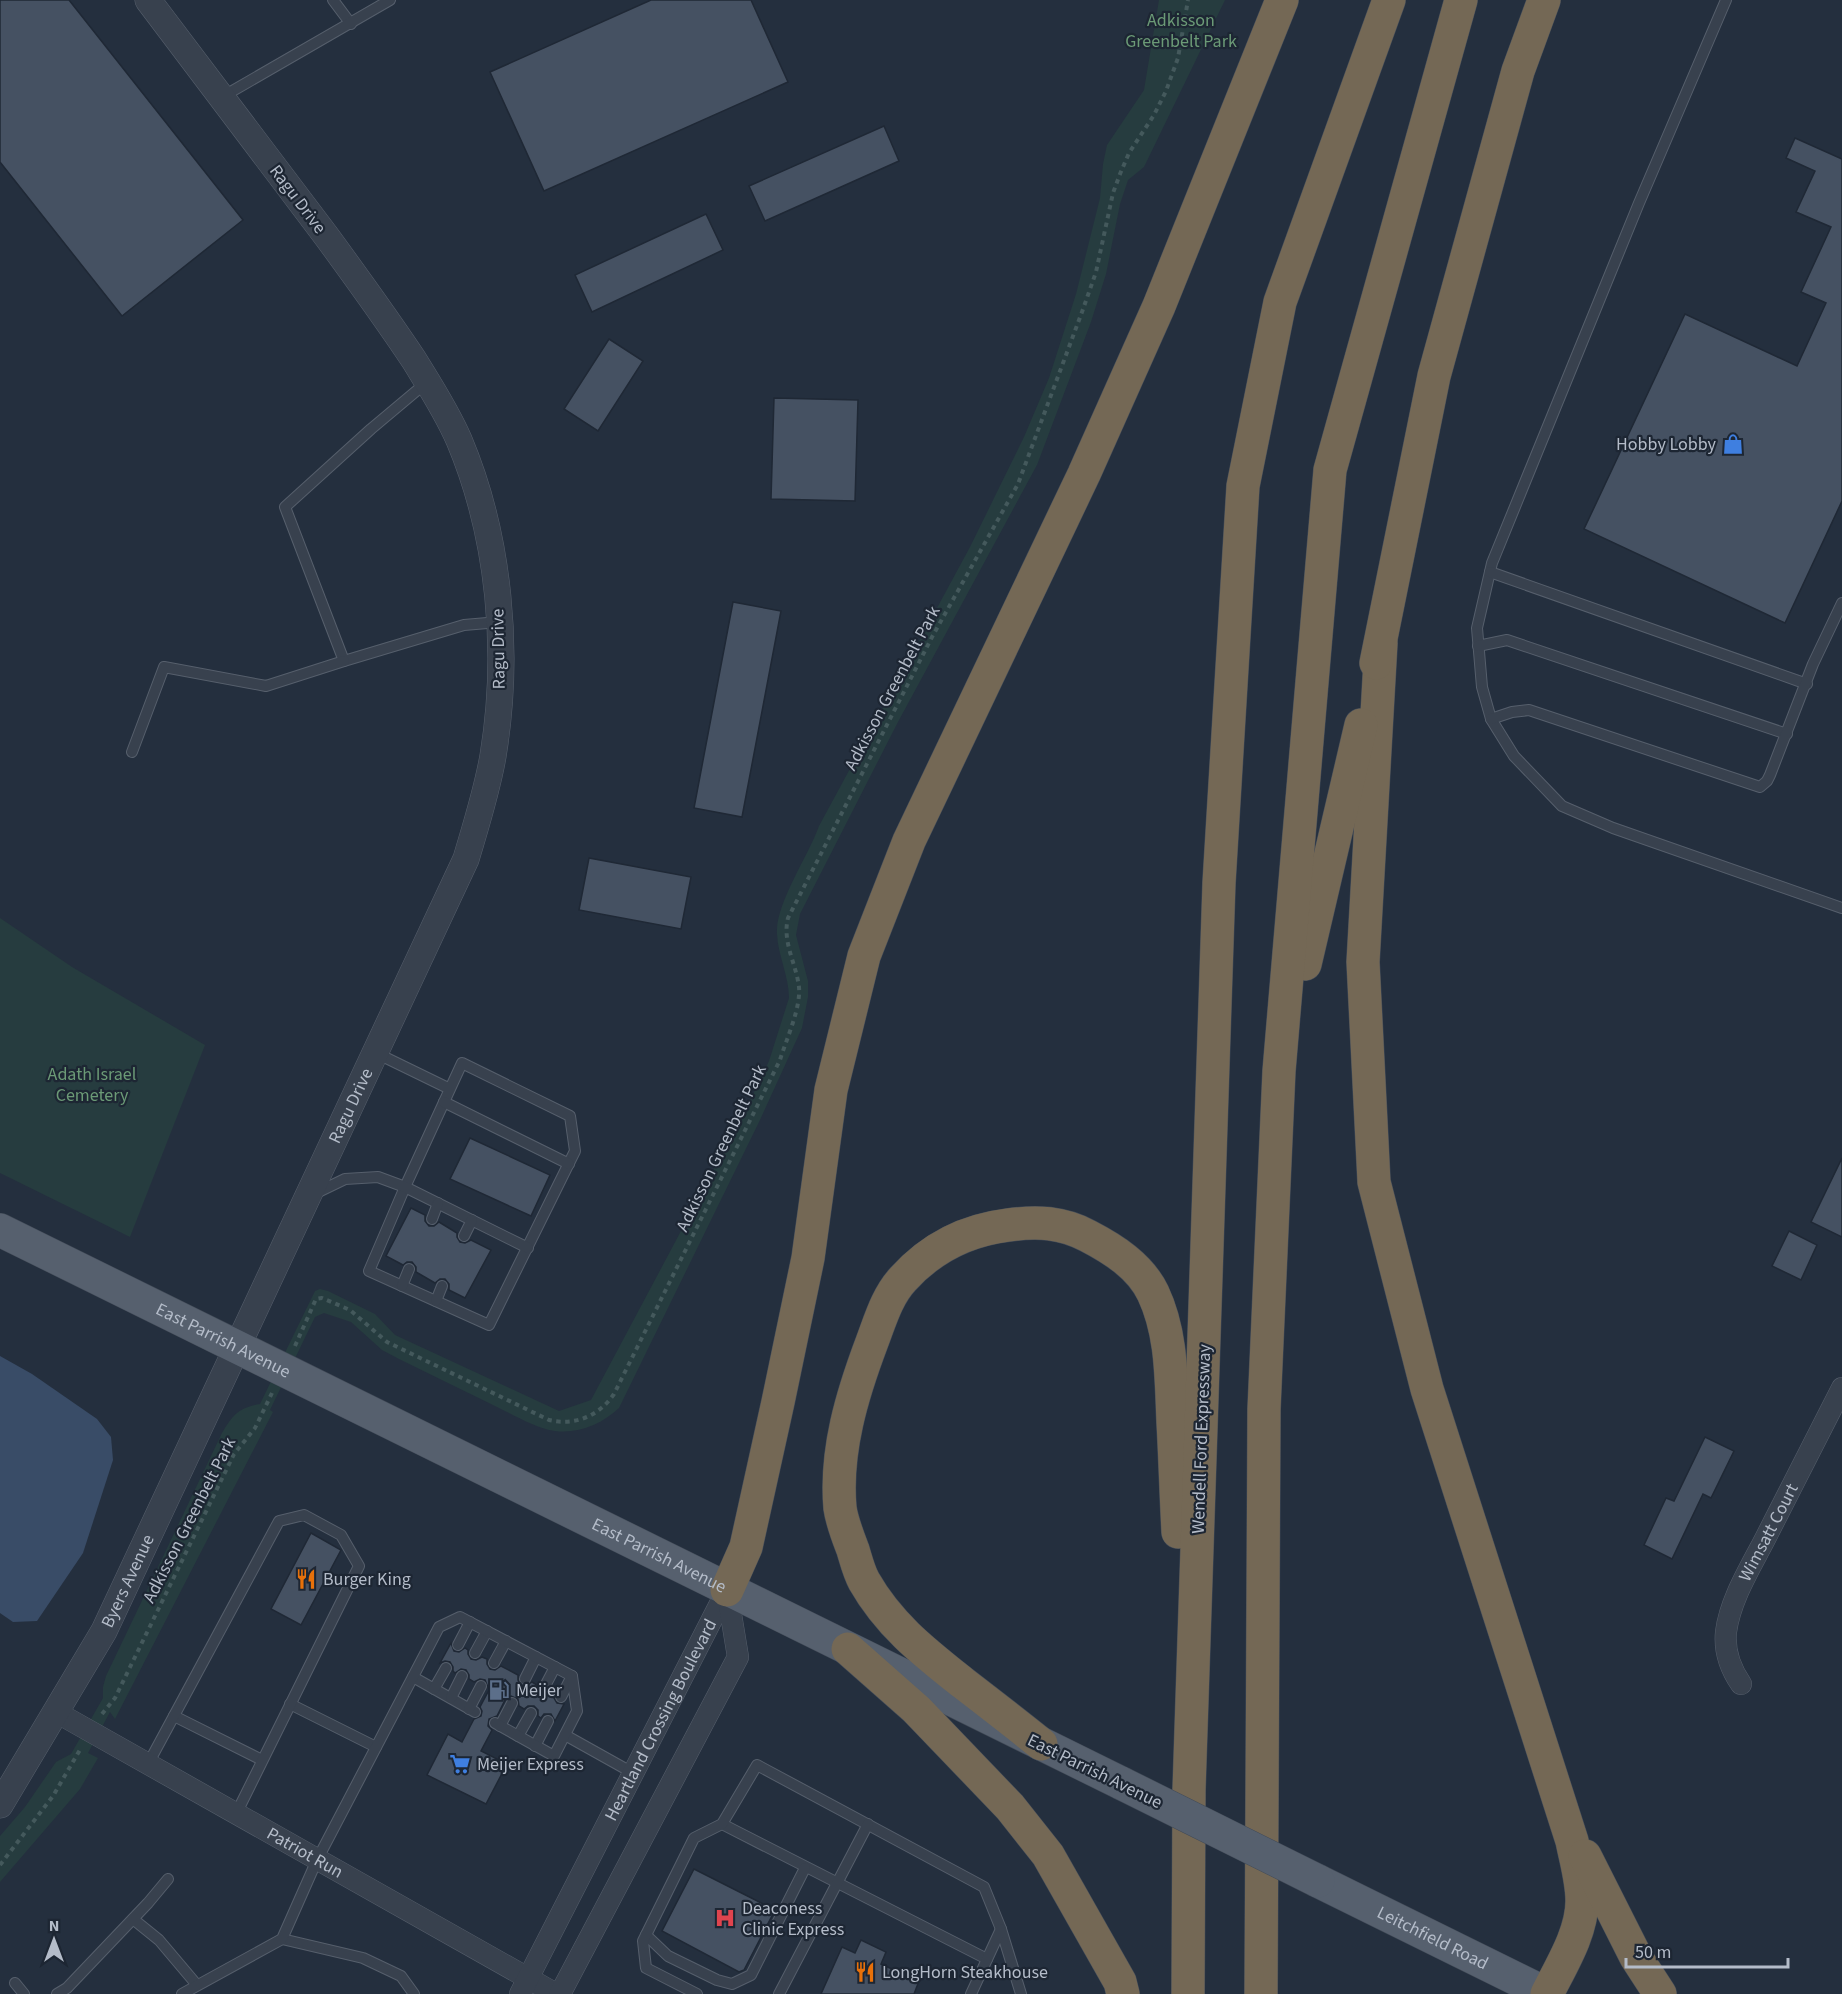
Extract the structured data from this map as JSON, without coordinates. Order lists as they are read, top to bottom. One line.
{"streets":{"highway":["Wendell Ford Expressway"],"main road":["East Parrish Avenue","Leitchfield Road"],"street":["Ragu Drive","Wimsatt Court","Byers Avenue","Heartland Crossing Boulevard","Patriot Run"],"path":["Adkisson Greenbelt Park"]},"crossings":[["Ragu Drive","East Parrish Avenue"],["Ragu Drive","Byers Avenue"],["Adkisson Greenbelt Park","East Parrish Avenue"],["Adkisson Greenbelt Park","Patriot Run"],["East Parrish Avenue","Byers Avenue"],["East Parrish Avenue","Heartland Crossing Boulevard"],["East Parrish Avenue","Leitchfield Road"],["Byers Avenue","Patriot Run"],["Heartland Crossing Boulevard","Patriot Run"]],"parks":["Adkisson Greenbelt Park","Adath Israel Cemetery"],"places":{"shop":["Hobby Lobby"],"restaurant":["Burger King","LongHorn Steakhouse"],"fuel station":["Meijer"],"supermarket":["Meijer Express"],"hospital":["Deaconess Clinic Express"]},"scale_bar":"50 m","north":"top"}
